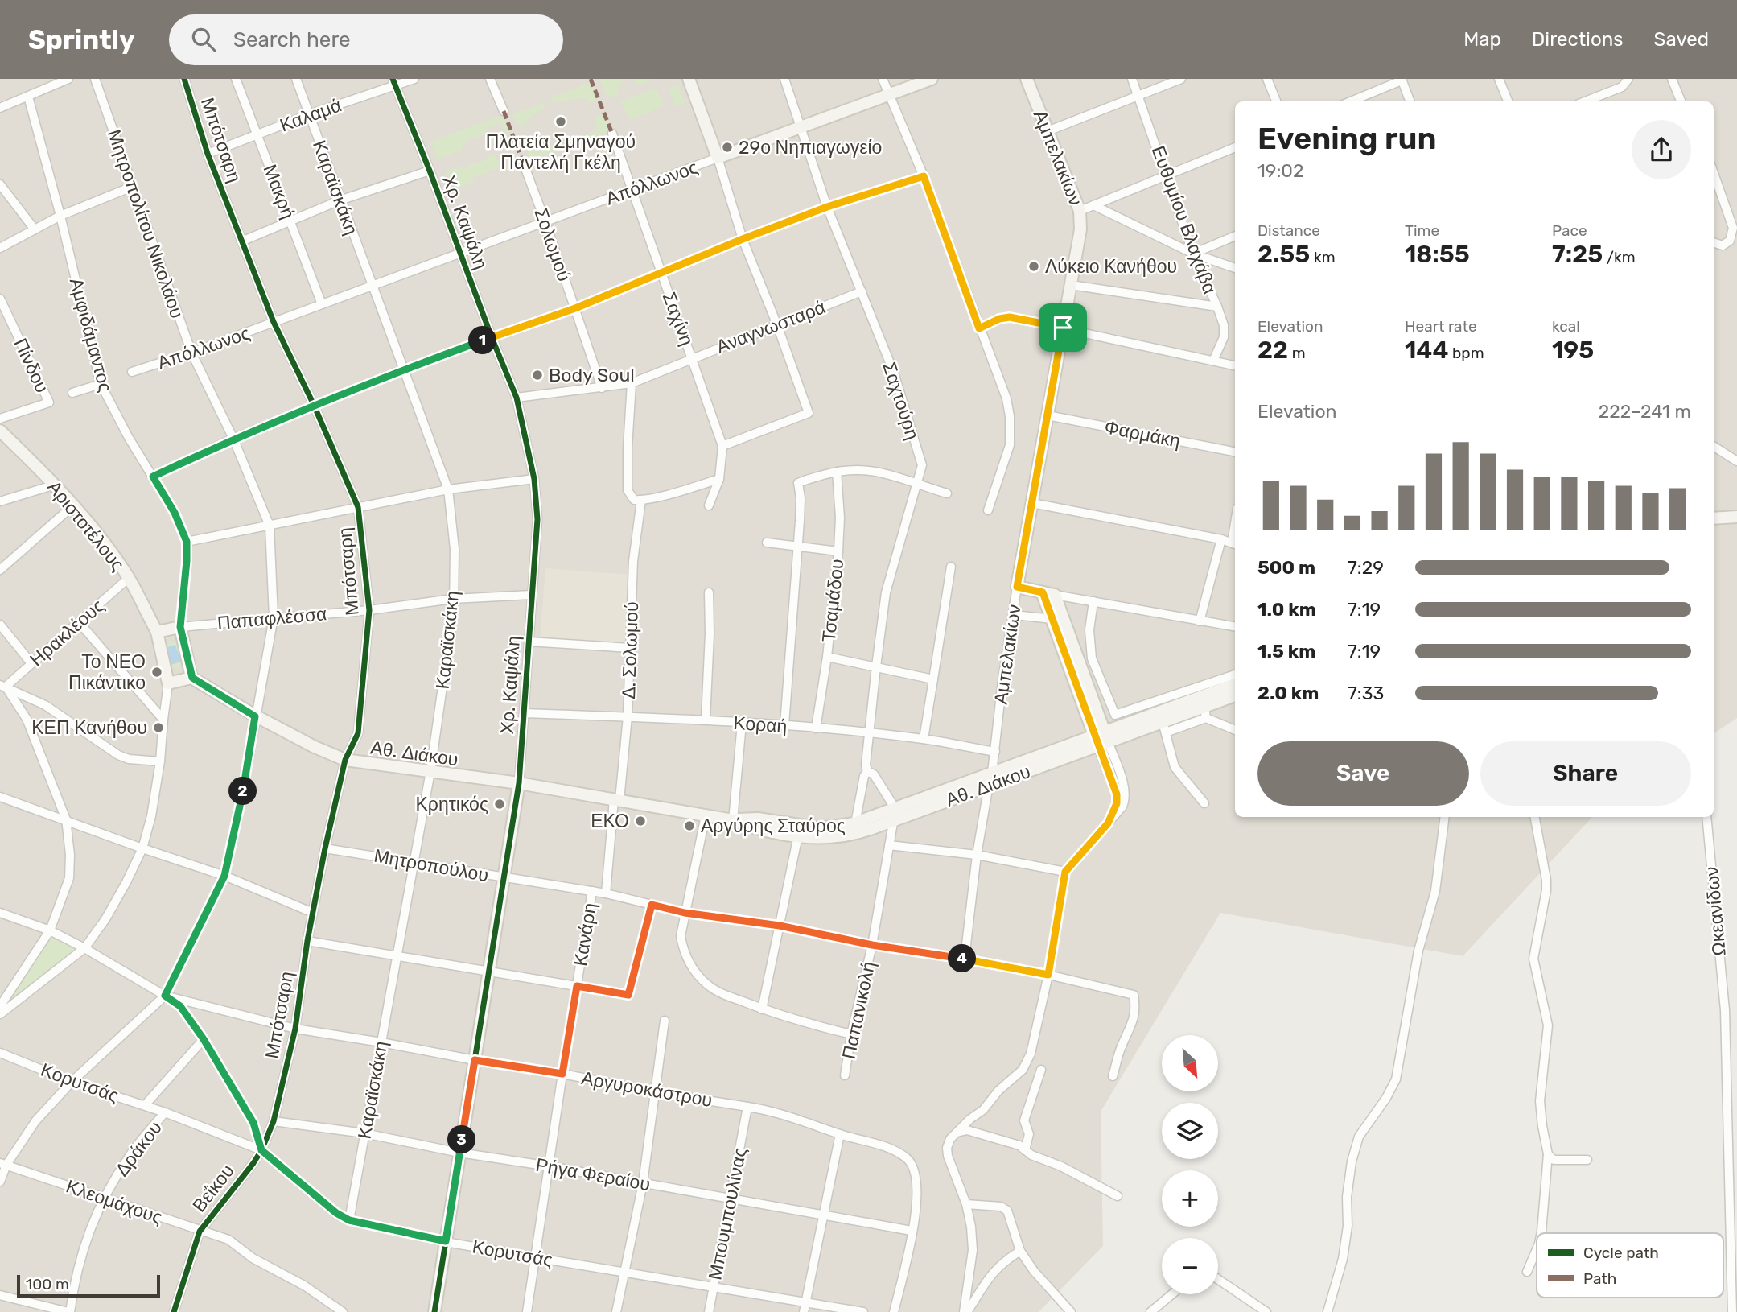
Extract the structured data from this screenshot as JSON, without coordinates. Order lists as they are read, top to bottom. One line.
{"streets":{"street":["Καλαμά","Μπότσαρη","Αμπελακίων","Απόλλωνος","Καραϊσκάκη","Μακρή","Ευθυμίου Βλαχάβα","Χρ. Καψάλη","Μητροπολίτου Νικολάου","Σολωμού","Σαχίνη","Αναγνωσταρά","Αμφιδάμαντος","Πίνδου","Σαχτούρη","Φαρμάκη","Αριστοτέλους","Τσαμάδου","Παπαφλέσσα","Ηρακλέους","Δ. Σολωμού","Κοραή","Αθ. Διάκου","Μητροπούλου","Ωκεανίδων","Κανάρη","Παπανικολή","Κορυτσάς","Αργυροκάστρου","Δράκου","Ρήγα Φεραίου","Βεΐκου","Κλεομάχους","Μπουμπουλίνας"]},"crossings":[["Καλαμά","Μπότσαρη"],["Καλαμά","Καραϊσκάκη"],["Καλαμά","Μακρή"],["Καλαμά","Χρ. Καψάλη"],["Μπότσαρη","Απόλλωνος"],["Μπότσαρη","Παπαφλέσσα"],["Μπότσαρη","Αθ. Διάκου"],["Μπότσαρη","Μητροπούλου"],["Μπότσαρη","Κορυτσάς"],["Μπότσαρη","Αργυροκάστρου"],["Μπότσαρη","Ρήγα Φεραίου"],["Μπότσαρη","Βεΐκου"],["Αμπελακίων","Φαρμάκη"],["Αμπελακίων","Κοραή"],["Αμπελακίων","Αθ. Διάκου"],["Απόλλωνος","Καραϊσκάκη"],["Απόλλωνος","Μακρή"],["Απόλλωνος","Χρ. Καψάλη"],["Απόλλωνος","Μητροπολίτου Νικολάου"],["Απόλλωνος","Σολωμού"],["Απόλλωνος","Σαχίνη"],["Απόλλωνος","Σαχτούρη"],["Καραϊσκάκη","Παπαφλέσσα"],["Καραϊσκάκη","Αθ. Διάκου"],["Καραϊσκάκη","Μητροπούλου"],["Καραϊσκάκη","Κορυτσάς"],["Καραϊσκάκη","Αργυροκάστρου"],["Καραϊσκάκη","Ρήγα Φεραίου"],["Χρ. Καψάλη","Αναγνωσταρά"],["Χρ. Καψάλη","Παπαφλέσσα"],["Χρ. Καψάλη","Κοραή"],["Χρ. Καψάλη","Αθ. Διάκου"],["Χρ. Καψάλη","Μητροπούλου"],["Χρ. Καψάλη","Κορυτσάς"],["Χρ. Καψάλη","Αργυροκάστρου"],["Χρ. Καψάλη","Ρήγα Φεραίου"],["Μητροπολίτου Νικολάου","Παπαφλέσσα"],["Μητροπολίτου Νικολάου","Αθ. Διάκου"],["Μητροπολίτου Νικολάου","Κορυτσάς"],["Μητροπολίτου Νικολάου","Αργυροκάστρου"],["Μητροπολίτου Νικολάου","Κλεομάχους"],["Σολωμού","Αναγνωσταρά"],["Σαχίνη","Αναγνωσταρά"],["Αναγνωσταρά","Σαχτούρη"],["Αναγνωσταρά","Δ. Σολωμού"],["Αμφιδάμαντος","Παπαφλέσσα"],["Σαχτούρη","Κοραή"],["Σαχτούρη","Αθ. Διάκου"],["Αριστοτέλους","Ηρακλέους"],["Τσαμάδου","Κοραή"],["Δ. Σολωμού","Κοραή"],["Δ. Σολωμού","Αθ. Διάκου"],["Δ. Σολωμού","Κανάρη"],["Αθ. Διάκου","Κανάρη"],["Αθ. Διάκου","Παπανικολή"],["Μητροπούλου","Κανάρη"],["Μητροπούλου","Παπανικολή"],["Κανάρη","Κορυτσάς"],["Κανάρη","Αργυροκάστρου"],["Κανάρη","Ρήγα Φεραίου"],["Κορυτσάς","Δράκου"],["Κορυτσάς","Βεΐκου"],["Κορυτσάς","Μπουμπουλίνας"],["Αργυροκάστρου","Ρήγα Φεραίου"],["Αργυροκάστρου","Μπουμπουλίνας"],["Δράκου","Κλεομάχους"],["Ρήγα Φεραίου","Μπουμπουλίνας"],["Βεΐκου","Κλεομάχους"]],"places":["Πλατεία Σμηναγού Παντελή Γκέλη","29ο Νηπιαγωγείο","Λύκειο Κανήθου","Body Soul","Το ΝΕΟ Πικάντικο","ΚΕΠ Κανήθου","Κρητικός","ΕΚΟ","Αργύρης Σταύρος"],"legend":["Cycle path","Path"],"scale_bar":"100 m","north":"bottom right","page":{"header":"Sprintly","search":"Search here","nav":["Map","Directions","Saved"],"heading":["Evening run","19:02"],"stats":[["Distance","2.55 km"],["Time","18:55"],["Pace","7:25 /km"],["Elevation","22 m"],["Heart rate","144 bpm"],["kcal","195"]],"pins":["1","2","4","3"],"chart":["Elevation","222–241 m"],"list":[{"name":"500 m","note":"7:29"},{"name":"1.0 km","note":"7:19"},{"name":"1.5 km","note":"7:19"},{"name":"2.0 km","note":"7:33"}],"buttons":["Save","Share"],"map_buttons":["+","−"],"scale":"100 m"}}
